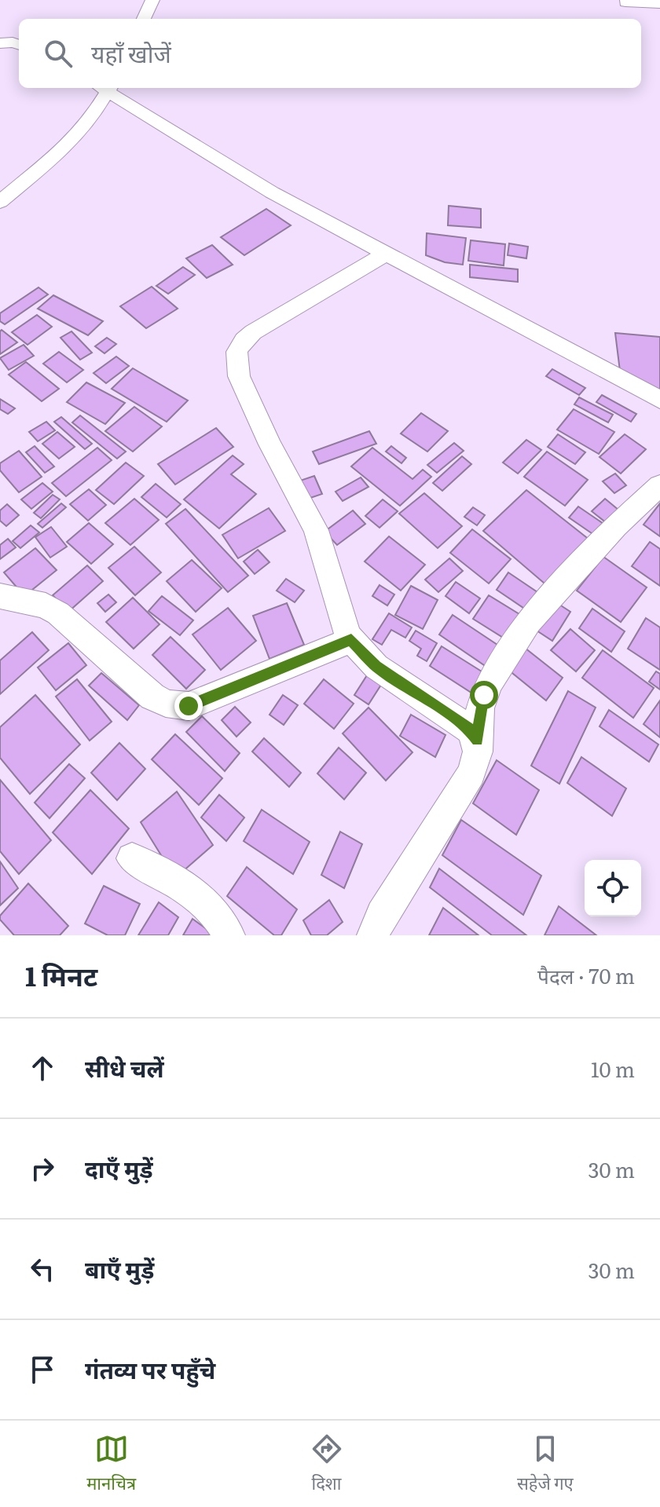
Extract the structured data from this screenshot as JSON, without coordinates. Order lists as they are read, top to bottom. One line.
{"page":{"search":"यहाँ खोजें","heading":["1 मिनट","पैदल · 70 m"],"list":[["सीधे चलें","10 m"],["दाएँ मुड़ें","30 m"],["बाएँ मुड़ें","30 m"],"गंतव्य पर पहुँचे"],"nav":["मानचित्र","दिशा","सहेजे गए"]}}
